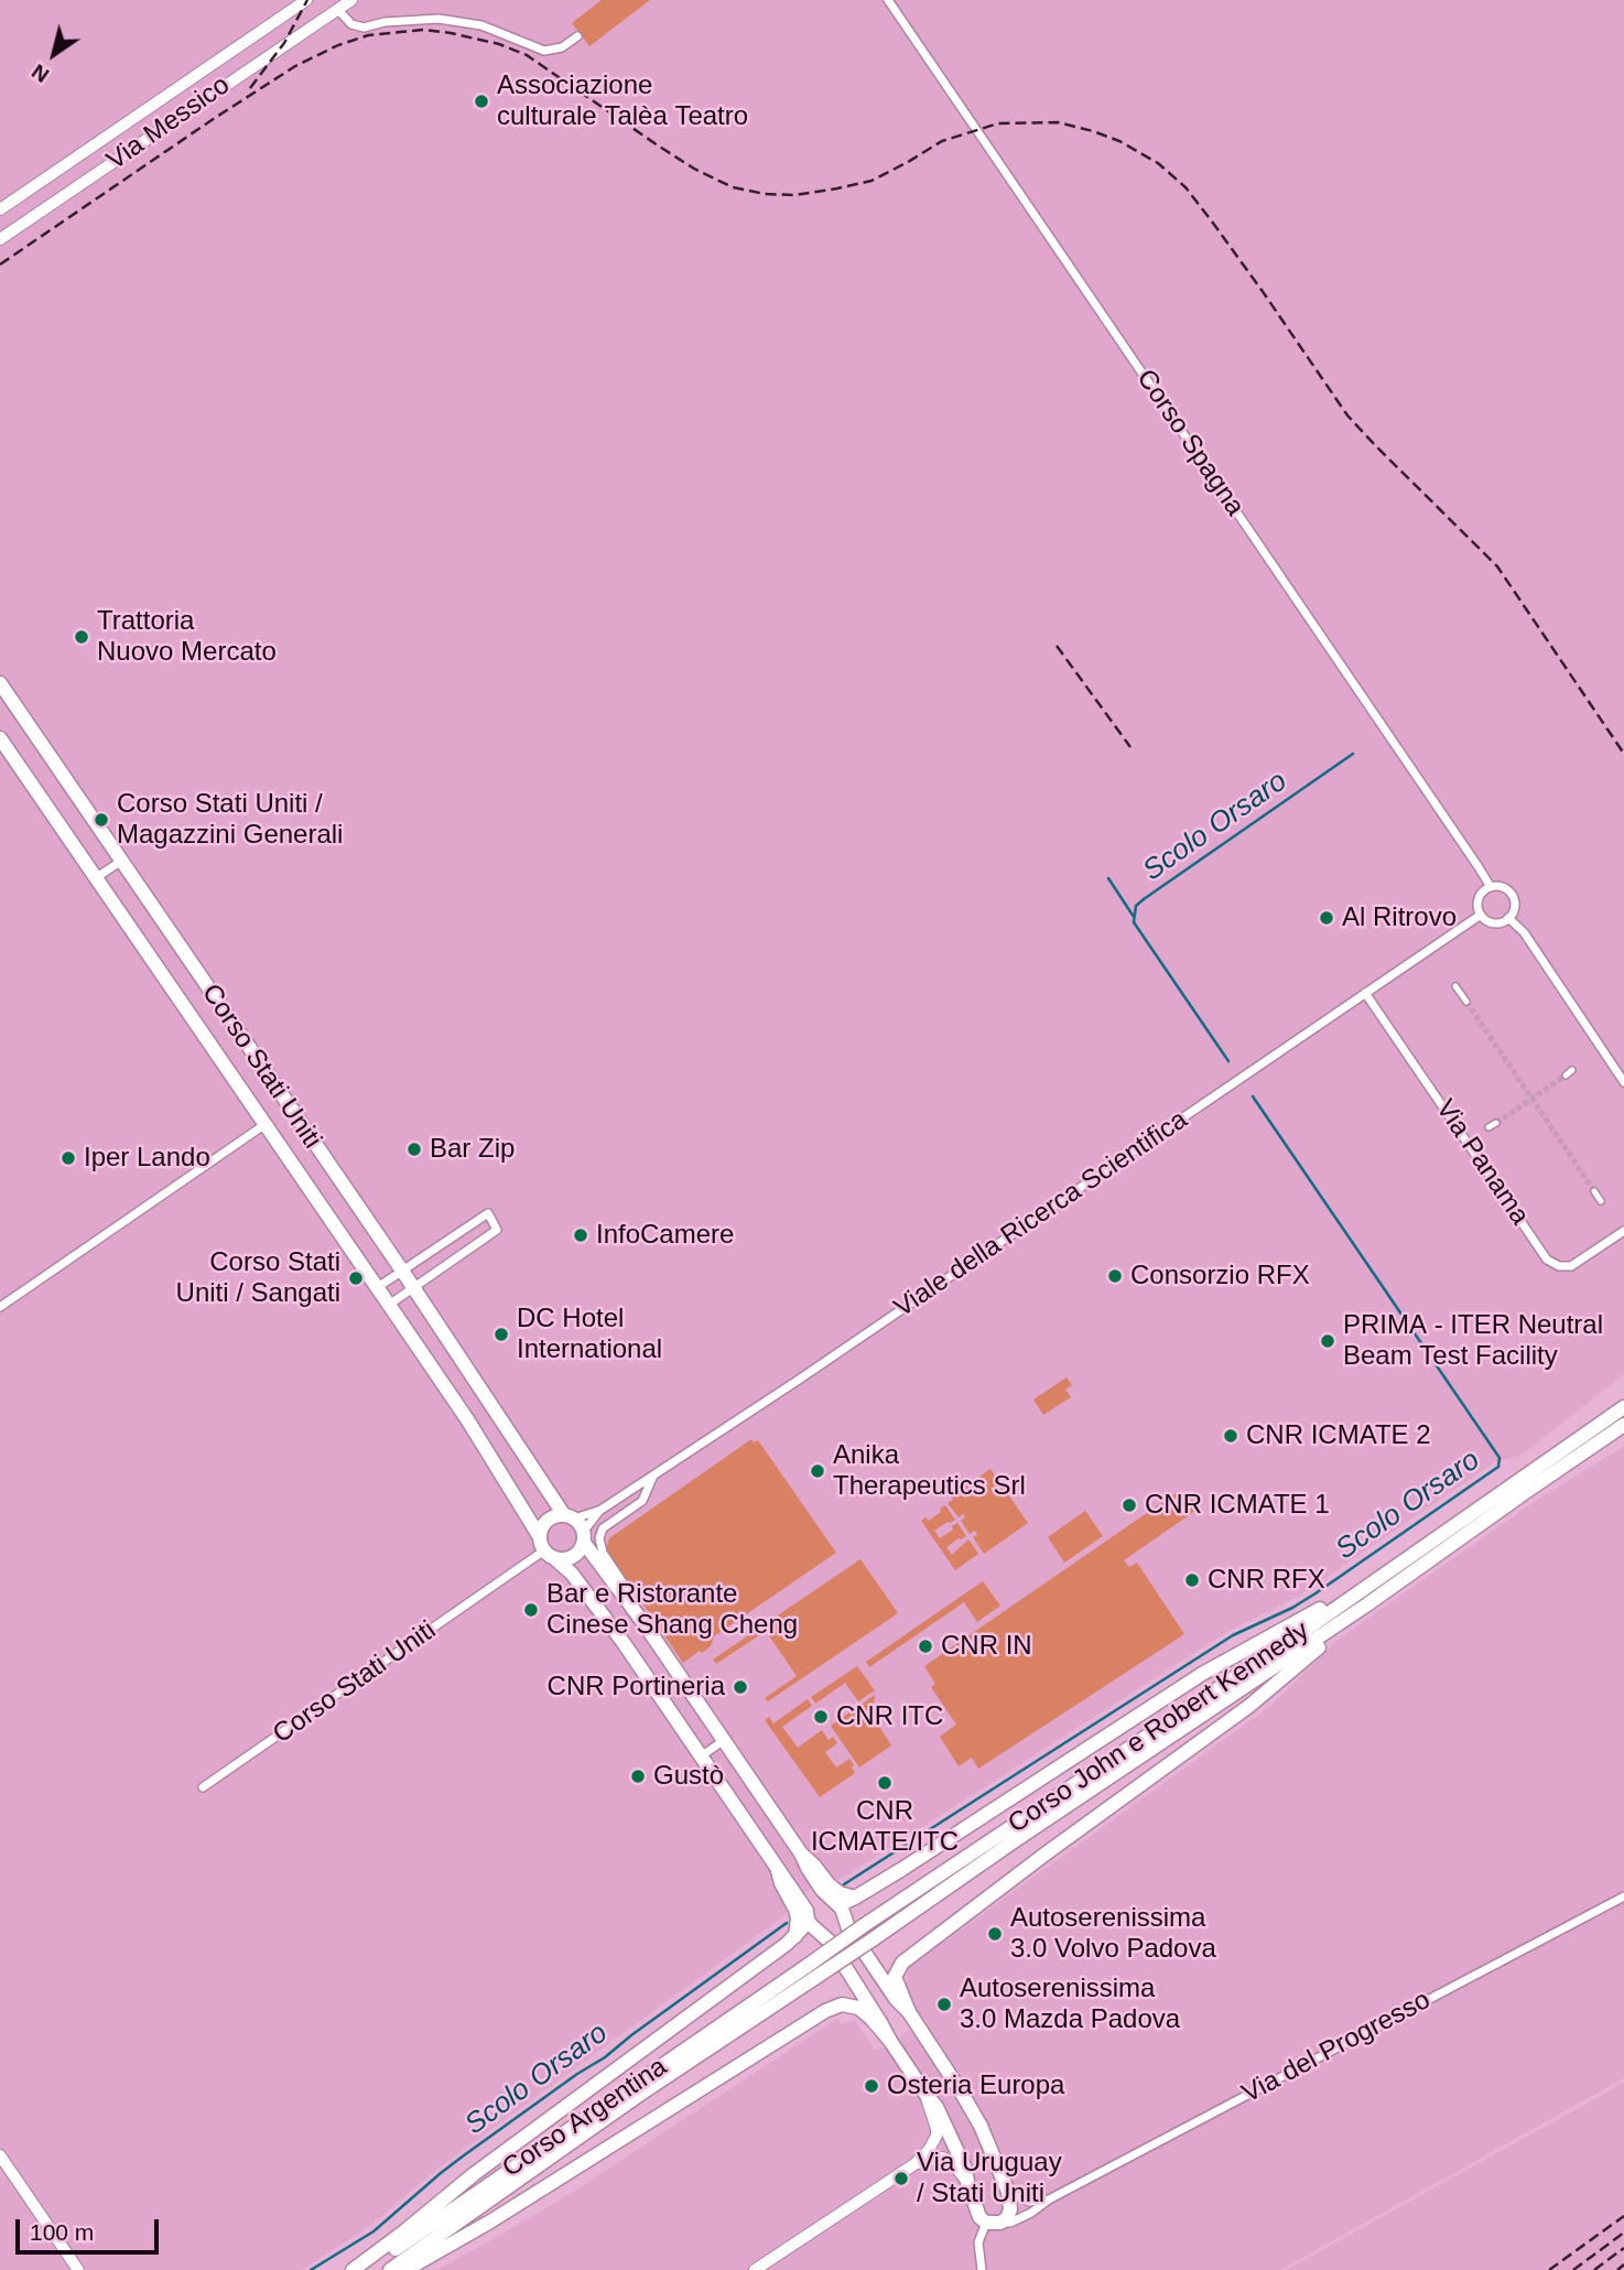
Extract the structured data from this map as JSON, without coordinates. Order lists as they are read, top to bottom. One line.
{"streets":{"main road":["Corso Stati Uniti","Corso John e Robert Kennedy","Corso Argentina"],"street":["Via Messico","Corso Spagna","Via Panama","Viale della Ricerca Scientifica","Via del Progresso"]},"crossings":[["Corso Spagna","Viale della Ricerca Scientifica"],["Corso Stati Uniti","Viale della Ricerca Scientifica"],["Via Panama","Viale della Ricerca Scientifica"],["Corso John e Robert Kennedy","Corso Argentina"]],"water":["Scolo Orsaro"],"places":["Associazione culturale Talèa Teatro","Trattoria Nuovo Mercato","Corso Stati Uniti / Magazzini Generali","Al Ritrovo","Bar Zip","Iper Lando","InfoCamere","Consorzio RFX","Corso Stati Uniti / Sangati","DC Hotel International","PRIMA - ITER Neutral Beam Test Facility","CNR ICMATE 2","Anika Therapeutics Srl","CNR ICMATE 1","CNR RFX","Bar e Ristorante Cinese Shang Cheng","CNR IN","CNR Portineria","CNR ITC","Gustò","CNR ICMATE/ITC","Autoserenissima 3.0 Volvo Padova","Autoserenissima 3.0 Mazda Padova","Osteria Europa","Via Uruguay / Stati Uniti"],"scale_bar":"100 m","north":"bottom left"}
